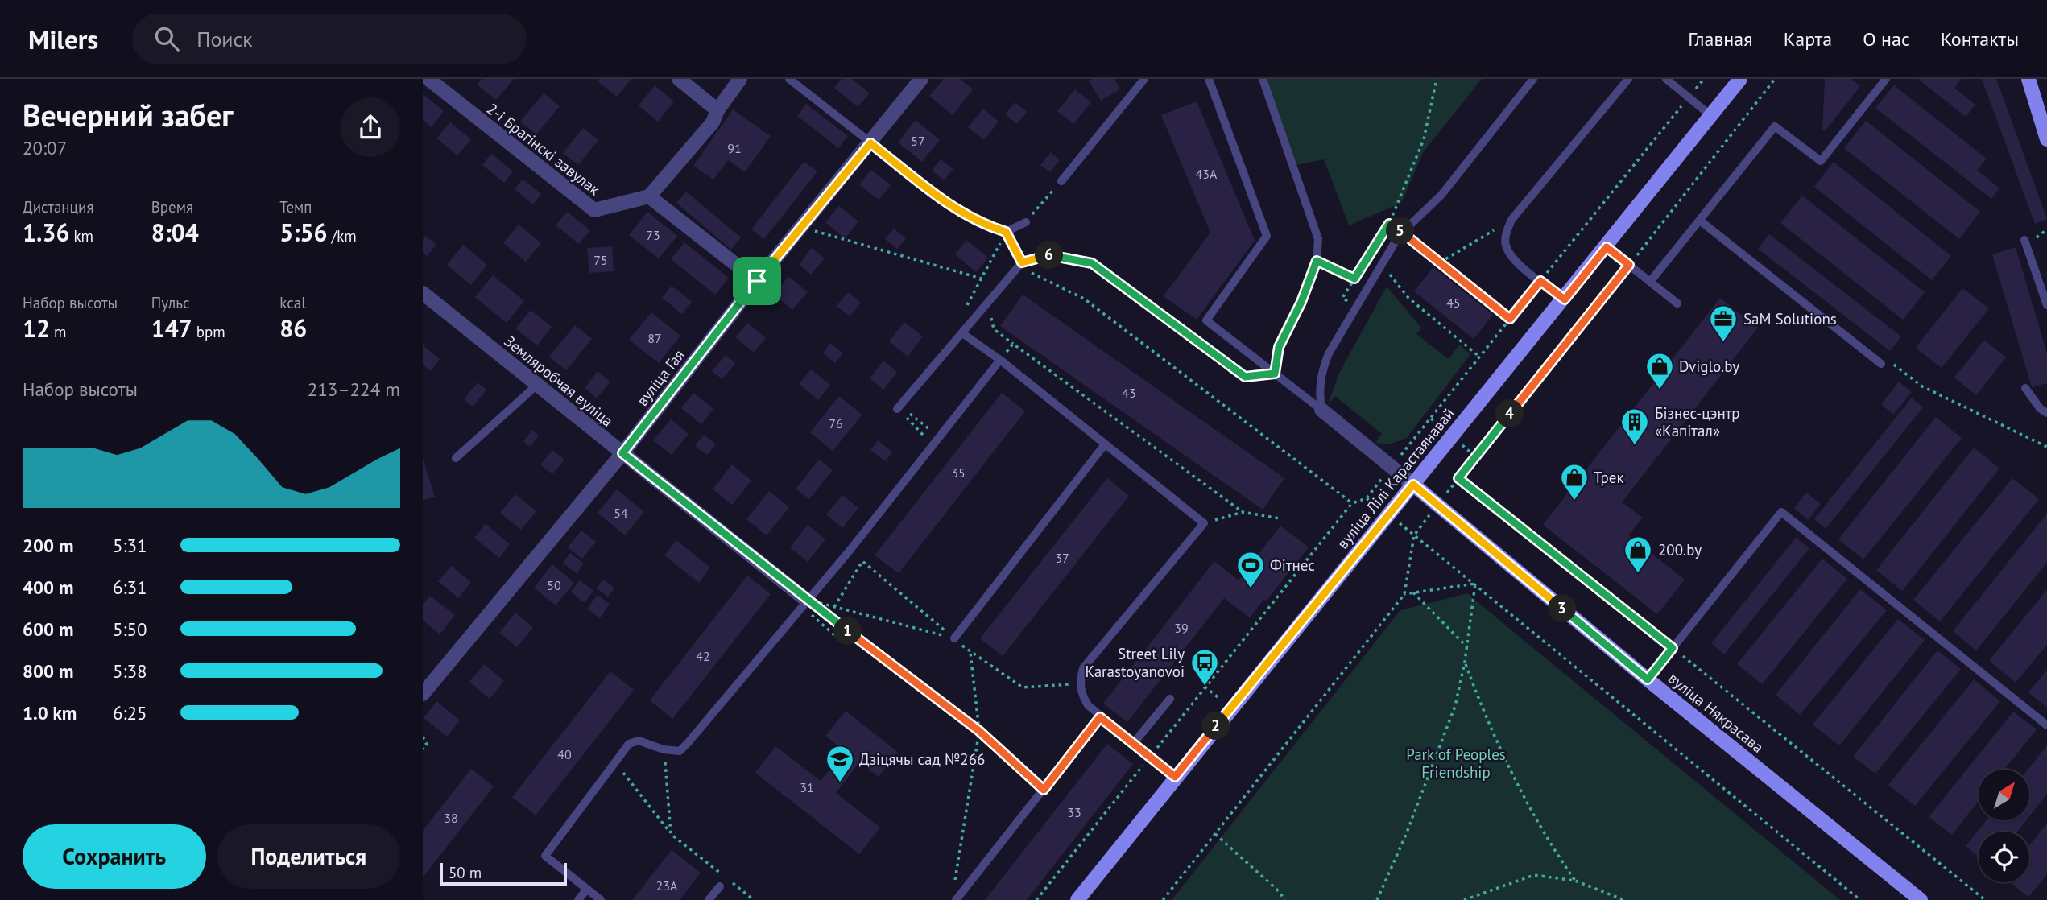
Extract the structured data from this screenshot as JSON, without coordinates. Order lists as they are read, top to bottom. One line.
{"streets":{"main road":["вуліца Лілі Карастаянавай","вуліца Някрасава"],"street":["2-і Брагінскі завулак","вуліца Гая","Земляробчая вуліца"]},"crossings":[["вуліца Гая","Земляробчая вуліца"],["вуліца Лілі Карастаянавай","вуліца Някрасава"]],"parks":["Park of Peoples Friendship"],"places":{"office":["SaM Solutions"],"shop":["Dviglo.by","Трек","200.by"],"building":["Бізнес-цэнтр «Капітал»"],"sports":["Фітнес"],"bus stop":["Street Lily Karastoyanovoi"],"school or university":["Дзіцячы сад №266"]},"house_numbers":["57","91","43А","73","75","45","87","43","76","35","54","37","50","39","42","40","31","33","38","23А"],"scale_bar":"50 m","north":"top right","page":{"header":"Milers","search":"Поиск","nav":["Главная","Карта","О нас","Контакты"],"heading":["Вечерний забег","20:07"],"stats":[["Дистанция","1.36 km"],["Время","8:04"],["Темп","5:56 /km"],["Набор высоты","12 m"],["Пульс","147 bpm"],["kcal","86"]],"pins":["5","6","4","3","1","2"],"chart":["Набор высоты","213–224 m"],"list":[{"name":"200 m","note":"5:31"},{"name":"400 m","note":"6:31"},{"name":"600 m","note":"5:50"},{"name":"800 m","note":"5:38"},{"name":"1.0 km","note":"6:25"}],"buttons":["Сохранить","Поделиться"],"scale":"50 m"}}
